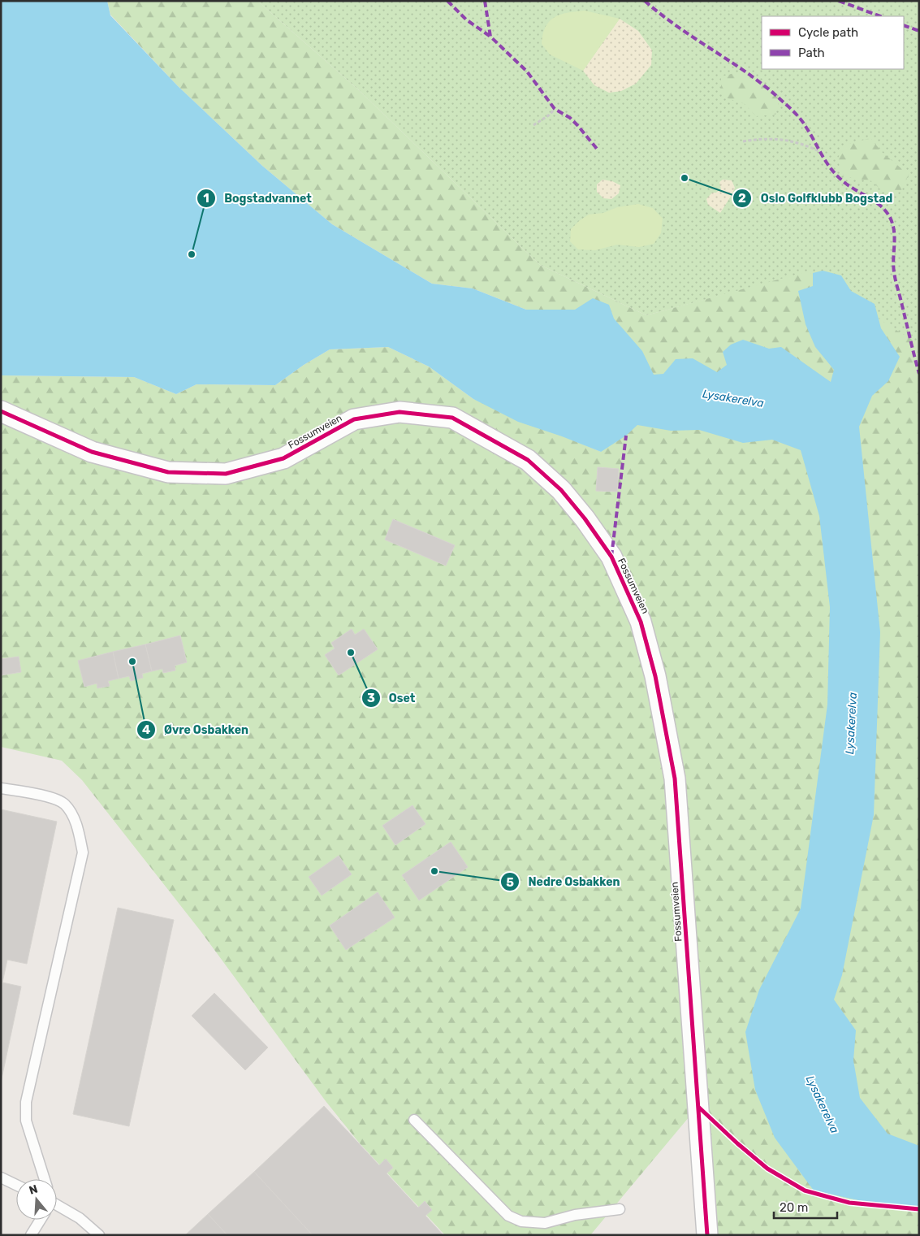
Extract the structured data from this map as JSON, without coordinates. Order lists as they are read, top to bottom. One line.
{"streets":{"street":["Fossumveien"]},"water":["Lysakerelva"],"places":["Oslo Golfklubb Bogstad","Bogstadvannet","Oset","Øvre Osbakken","Nedre Osbakken"],"legend":["Cycle path","Path"],"scale_bar":"20 m","north":"top"}
